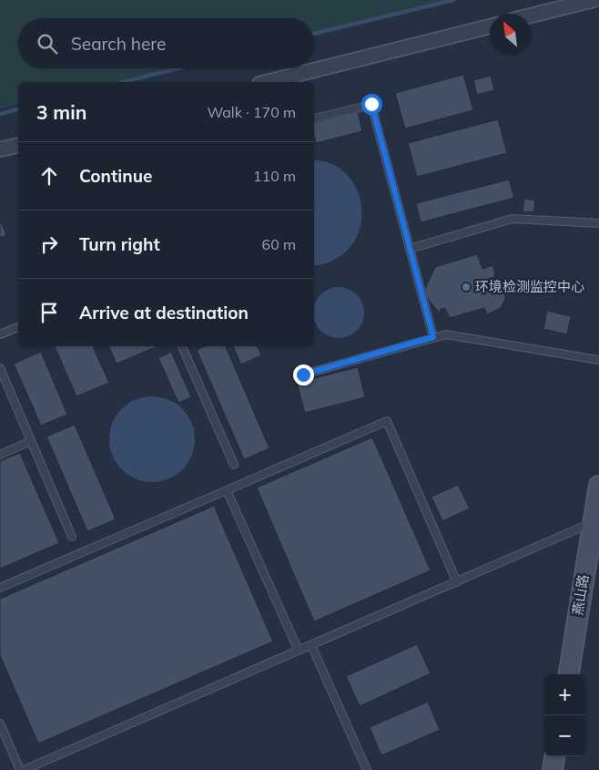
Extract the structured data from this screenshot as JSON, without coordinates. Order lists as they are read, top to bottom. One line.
{"streets":{"street":["燕山路"]},"places":["环境检测监控中心"],"north":"top left","page":{"search":"Search here","heading":["3 min","Walk · 170 m"],"list":[["Continue","110 m"],["Turn right","60 m"],"Arrive at destination"],"map_buttons":["+","−"]}}
